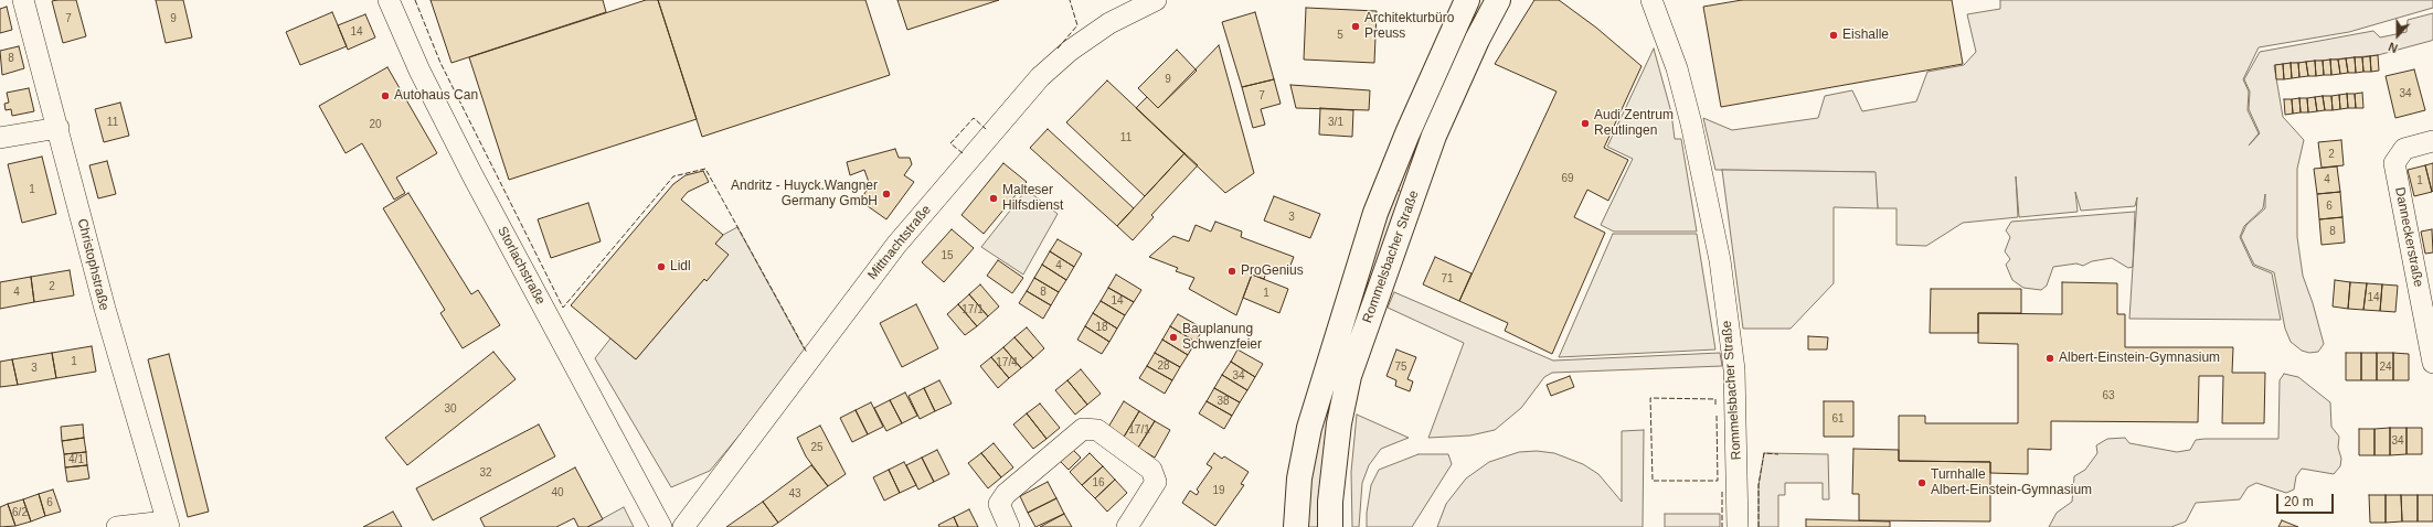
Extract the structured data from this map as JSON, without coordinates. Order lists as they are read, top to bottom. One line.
{"streets":{"main road":["Rommelsbacher Straße"],"street":["Danneckerstraße","Mittnachtstraße","Christophstraße","Storlachstraße"]},"places":["Architekturbüro Preuss","Eishalle","Autohaus Can","Audi Zentrum Reutlingen","Andritz - Huyck.Wangner Germany GmbH","Malteser Hilfsdienst","Lidl","ProGenius","Bauplanung Schwenzfeier","Albert-Einstein-Gymnasium","Turnhalle Albert-Einstein-Gymnasium"],"house_numbers":["7","9","14","5","8","9","34","7","11","3/1","20","11","2","69","4","1","1","6","3","8","15","4","71","2","4","8","1","14","14","17/1","18","1","17/4","28","75","24","3","34","63","38","30","61","17/1","34","25","4/1","32","16","19","40","43","6","6/2"],"scale_bar":"20 m","north":"bottom"}
